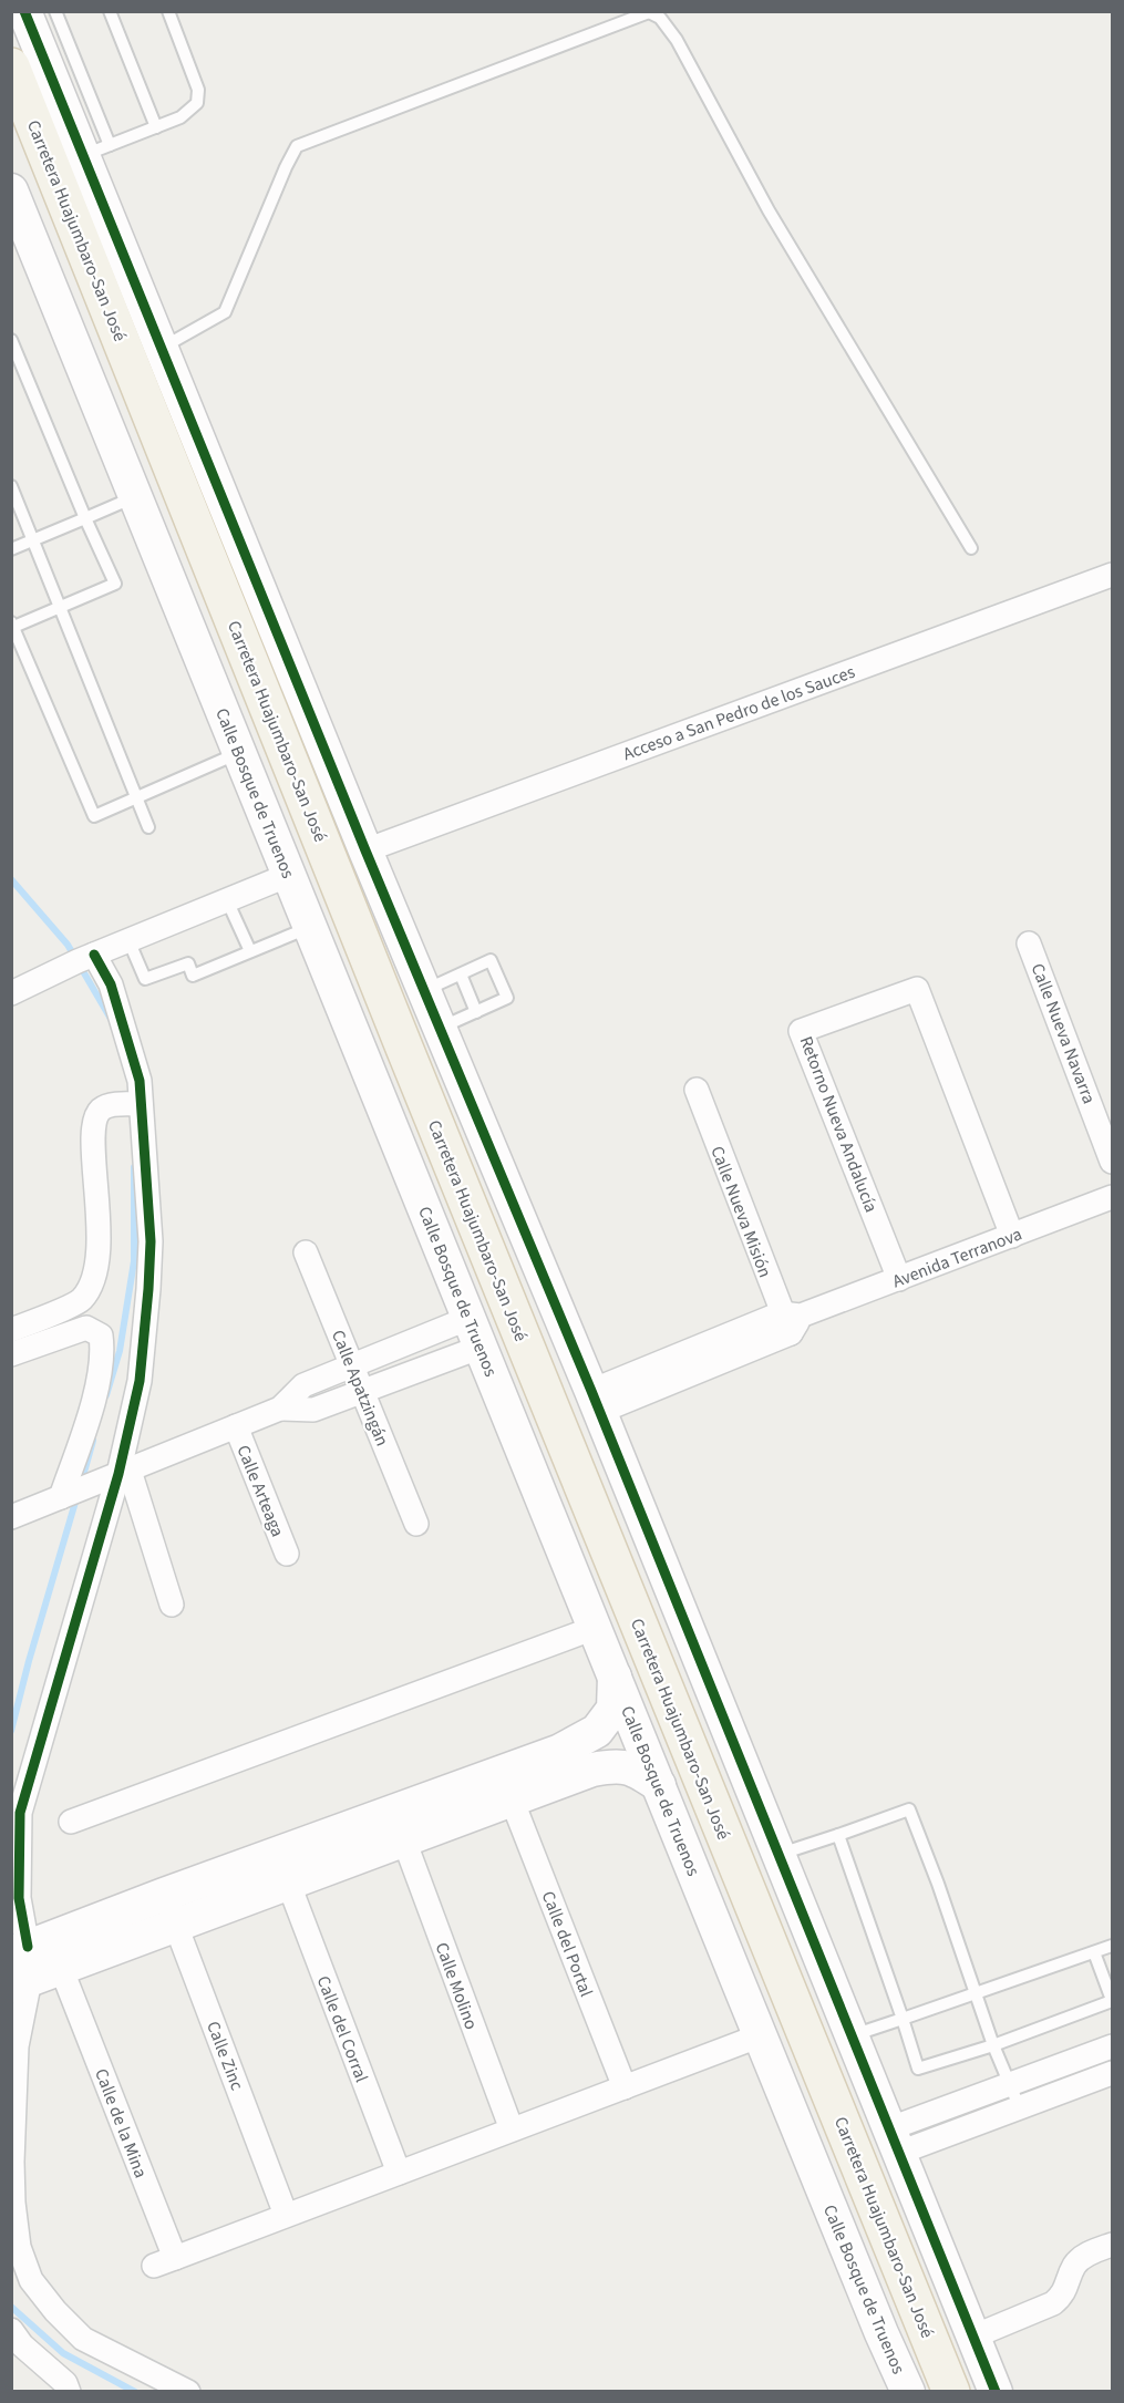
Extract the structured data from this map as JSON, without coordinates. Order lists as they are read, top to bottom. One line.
{"streets":{"main road":["Carretera Huajumbaro-San José"],"street":["Acceso a San Pedro de los Sauces","Calle Bosque de Truenos","Calle Nueva Navarra","Retorno Nueva Andalucía","Calle Nueva Misión","Avenida Terranova","Calle Apatzingán","Calle Arteaga","Calle del Portal","Calle Molino","Calle del Corral","Calle Zinc","Calle de la Mina"]},"crossings":[["Retorno Nueva Andalucía","Avenida Terranova"],["Calle Nueva Misión","Avenida Terranova"],["Calle Zinc","Calle de la Mina"]]}
